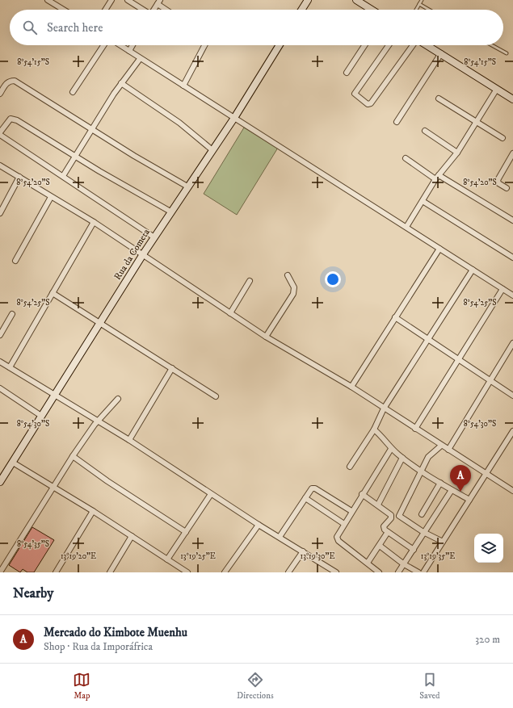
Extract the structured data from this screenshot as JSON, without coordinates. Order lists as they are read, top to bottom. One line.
{"streets":{"street":["Rua da Cometa"]},"page":{"search":"Search here","pins":"A","heading":"Nearby","list":[{"mark":"A","name":"Mercado do Kimbote Muenhu","note":"Shop · Rua da Imporáfrica","value":"320 m"}],"nav":["Map","Directions","Saved"]},"coordinates":["8°54'15\"S","8°54'20\"S","8°54'25\"S","8°54'30\"S","8°54'35\"S","13°19'20\"E","13°19'25\"E","13°19'30\"E","13°19'35\"E"]}
